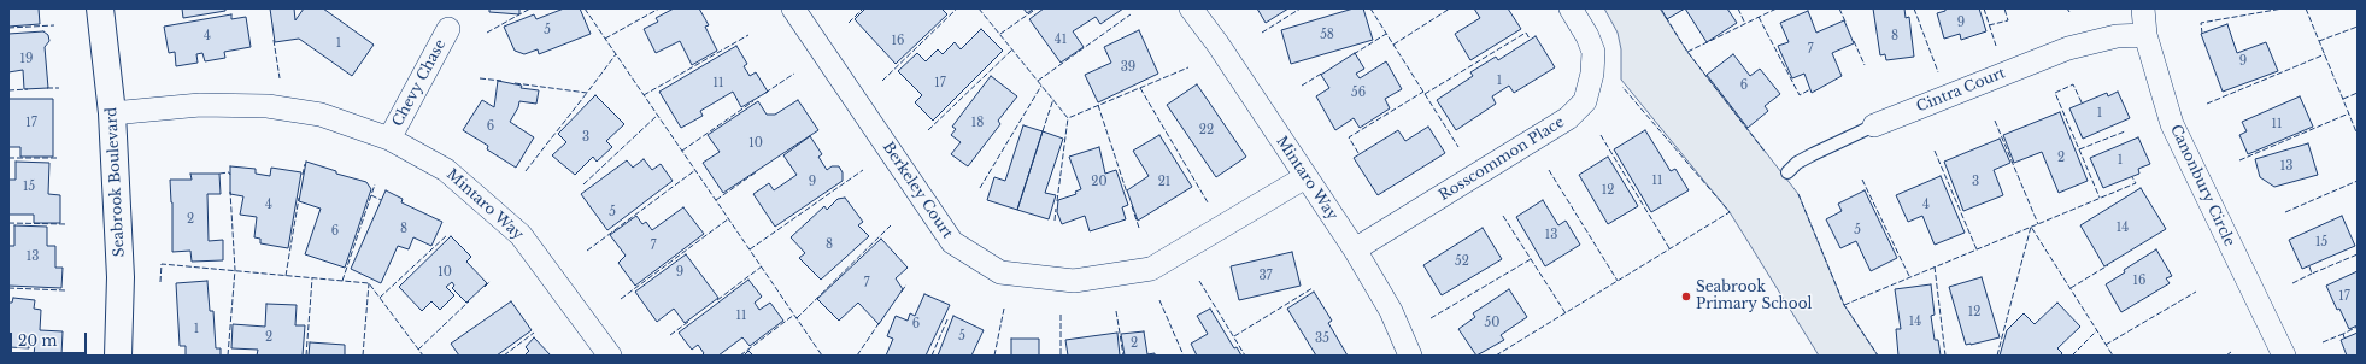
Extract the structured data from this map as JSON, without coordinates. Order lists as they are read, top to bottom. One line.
{"streets":{"street":["Chevy Chase","Cintra Court","Rosscommon Place","Mintaro Way","Seabrook Boulevard","Canonbury Circle","Berkeley Court"]},"crossings":[["Chevy Chase","Mintaro Way"],["Cintra Court","Canonbury Circle"],["Rosscommon Place","Mintaro Way"],["Mintaro Way","Seabrook Boulevard"],["Mintaro Way","Berkeley Court"]],"places":["Seabrook Primary School"],"house_numbers":["9","5","58","4","8","41","16","1","7","19","9","39","1","11","17","6","56","1","17","18","11","6","22","3","10","2","1","13","11","9","20","21","3","15","12","4","4","5","2","14","8","5","6","13","15","8","7","13","52","10","9","37","16","7","17","12","11","14","50","6","1","5","2","35","2"],"scale_bar":"20 m"}
